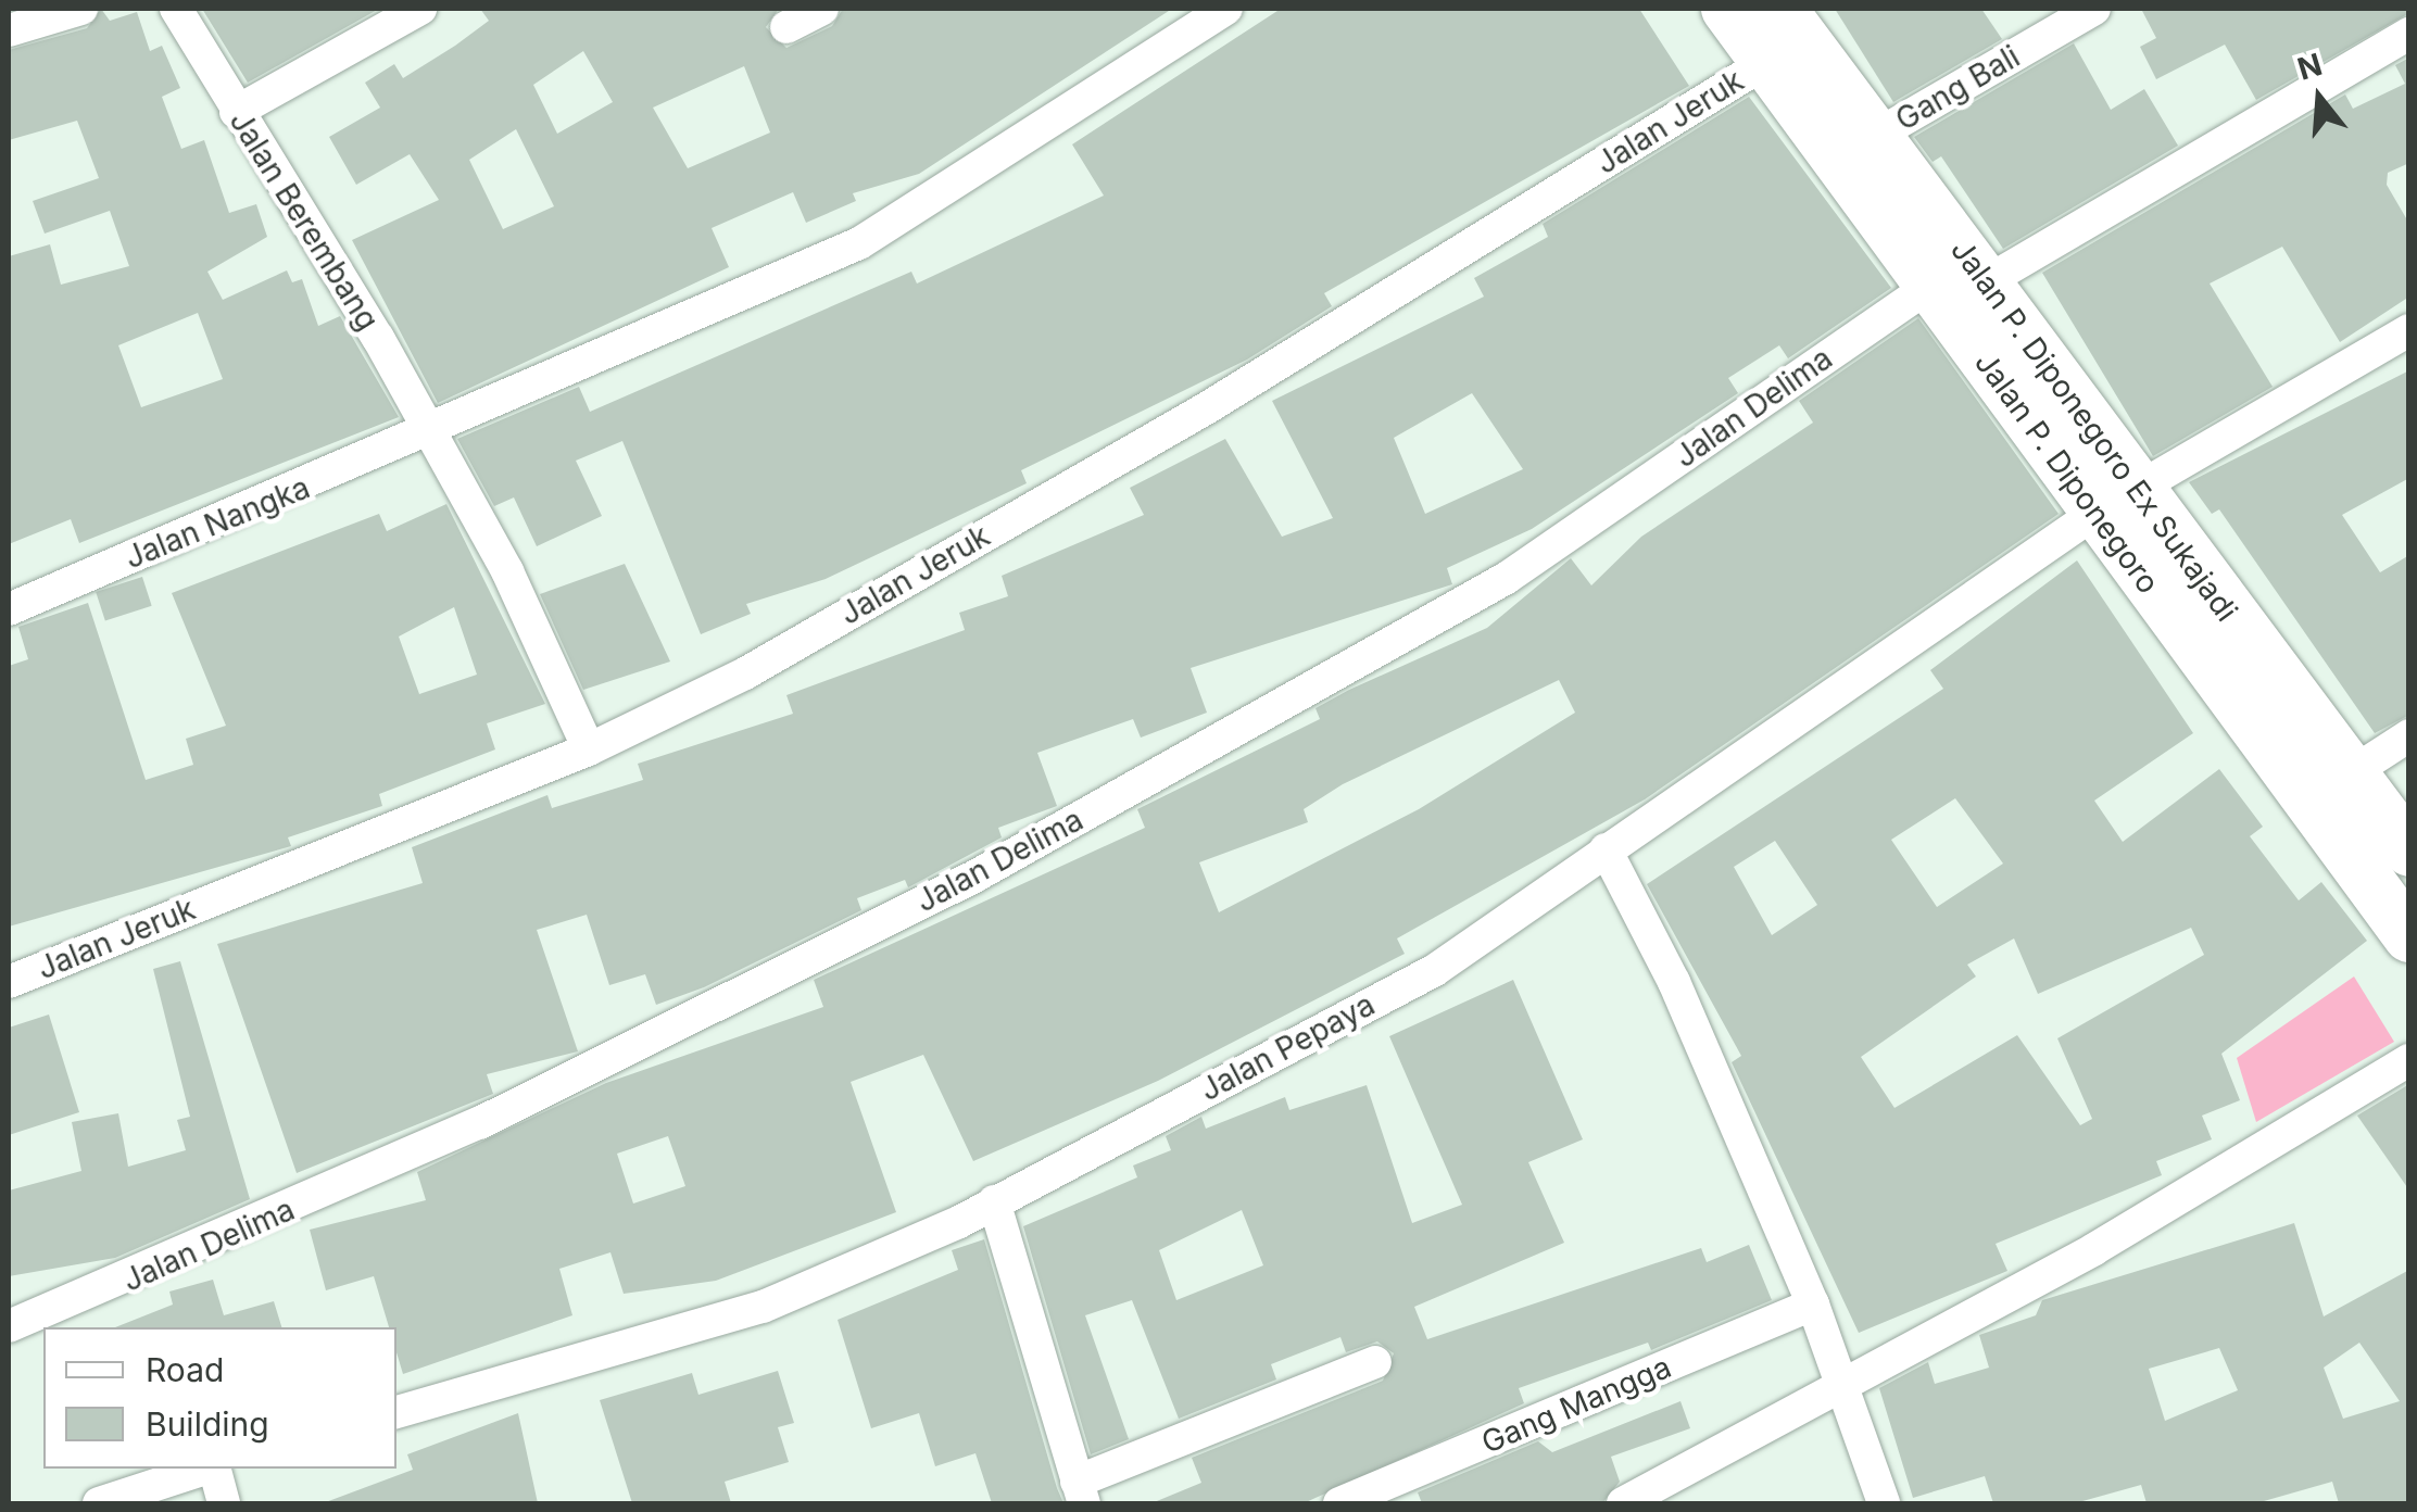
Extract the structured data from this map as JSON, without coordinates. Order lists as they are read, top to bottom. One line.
{"streets":{"main road":["Jalan P. Diponegoro Ex Sukajadi","Jalan P. Diponegoro"],"street":["Gang Bali","Jalan Jeruk","Jalan Berembang","Jalan Delima","Jalan Nangka","Jalan Pepaya","Gang Mangga"]},"crossings":[["Gang Bali","Jalan P. Diponegoro Ex Sukajadi"],["Jalan Jeruk","Jalan Berembang"],["Jalan Jeruk","Jalan P. Diponegoro"],["Jalan Berembang","Jalan Nangka"],["Jalan Delima","Jalan P. Diponegoro"],["Jalan P. Diponegoro Ex Sukajadi","Jalan P. Diponegoro"],["Jalan P. Diponegoro Ex Sukajadi","Jalan Pepaya"],["Jalan P. Diponegoro","Jalan Pepaya"]],"legend":["Road","Building"],"north":"top"}
